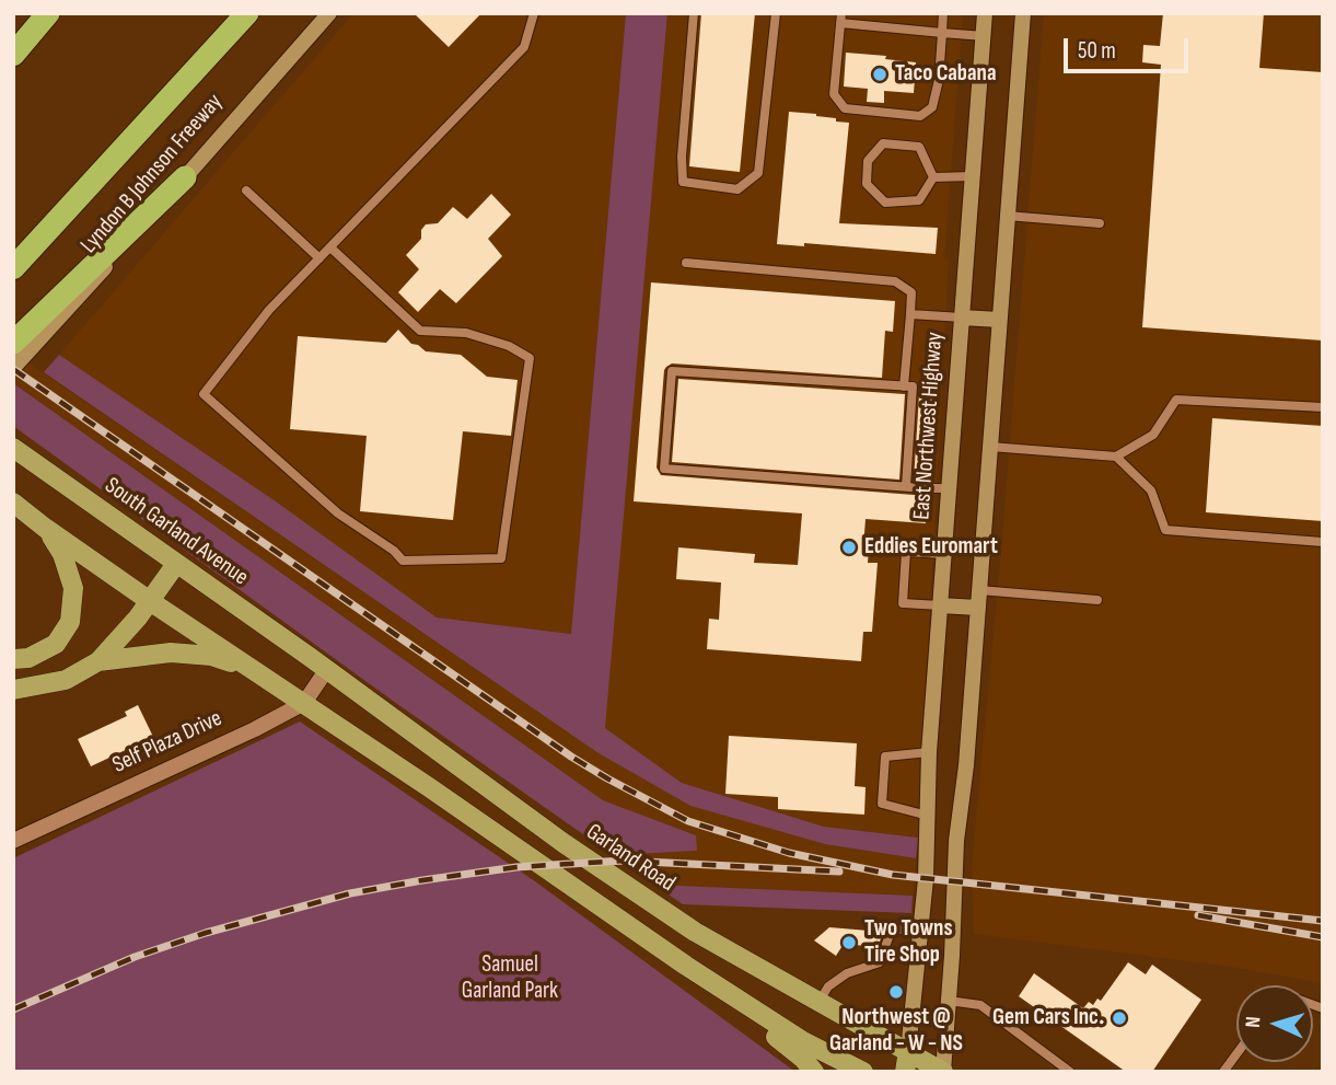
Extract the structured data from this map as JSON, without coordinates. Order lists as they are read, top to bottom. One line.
{"streets":{"highway":["Lyndon B Johnson Freeway"],"main road":["East Northwest Highway","South Garland Avenue","Garland Road"],"street":["Self Plaza Drive"]},"crossings":[["East Northwest Highway","Garland Road"],["South Garland Avenue","Garland Road"],["Self Plaza Drive","Garland Road"]],"parks":["Samuel Garland Park"],"places":["Taco Cabana","Eddies Euromart","Two Towns Tire Shop","Northwest @ Garland - W - NS","Gem Cars Inc."],"scale_bar":"50 m","north":"left"}
